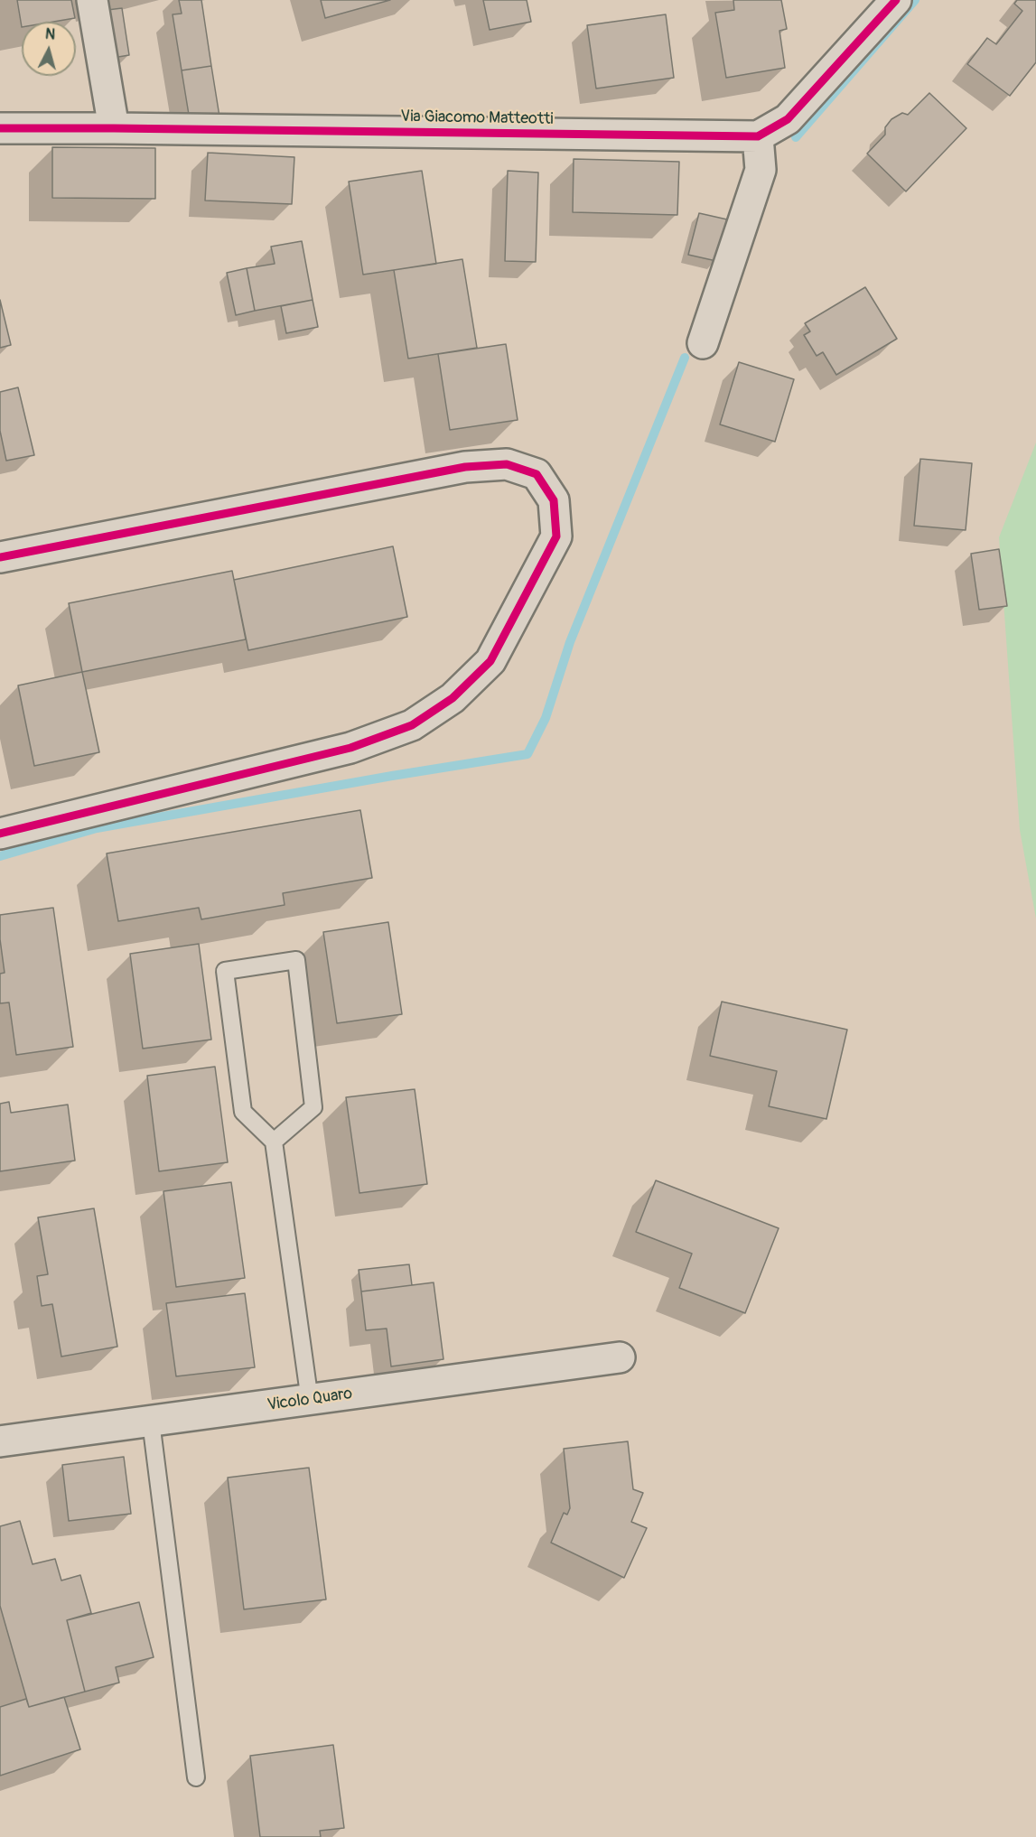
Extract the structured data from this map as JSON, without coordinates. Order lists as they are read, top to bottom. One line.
{"streets":{"street":["Via Giacomo Matteotti","Vicolo Quaro"]},"north":"top"}
